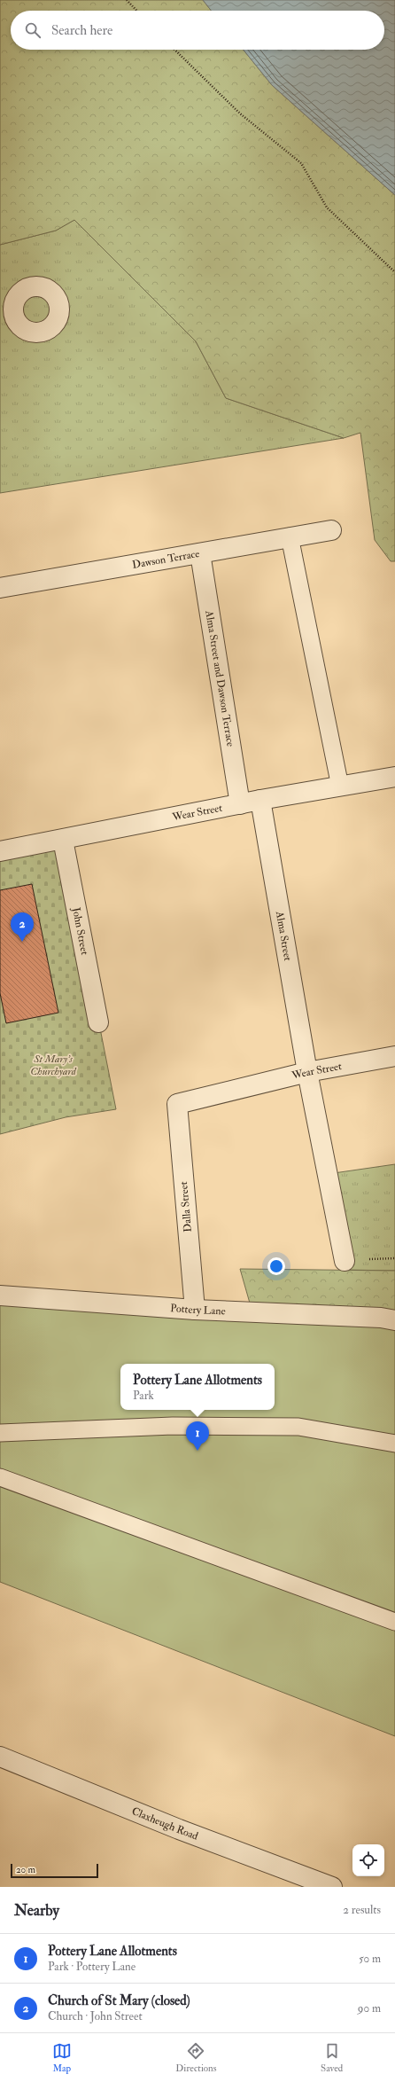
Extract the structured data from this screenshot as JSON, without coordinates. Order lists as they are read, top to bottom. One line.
{"streets":{"street":["Dawson Terrace","Alma Street and Dawson Terrace","Wear Street","John Street","Alma Street","Dalla Street","Pottery Lane","Claxheugh Road"]},"crossings":[["Dawson Terrace","Alma Street and Dawson Terrace"],["Alma Street and Dawson Terrace","Wear Street"],["Wear Street","John Street"],["Wear Street","Alma Street"],["Wear Street","Dalla Street"],["Dalla Street","Pottery Lane"]],"parks":["St Mary's Churchyard"],"scale_bar":"20 m","page":{"search":"Search here","pins":["2","1"],"popup":["Pottery Lane Allotments","Park"],"scale":"20 m","heading":["Nearby","2 results"],"list":[{"mark":"1","name":"Pottery Lane Allotments","note":"Park · Pottery Lane","value":"50 m"},{"mark":"2","name":"Church of St Mary (closed)","note":"Church · John Street","value":"90 m"}],"nav":["Map","Directions","Saved"]}}
